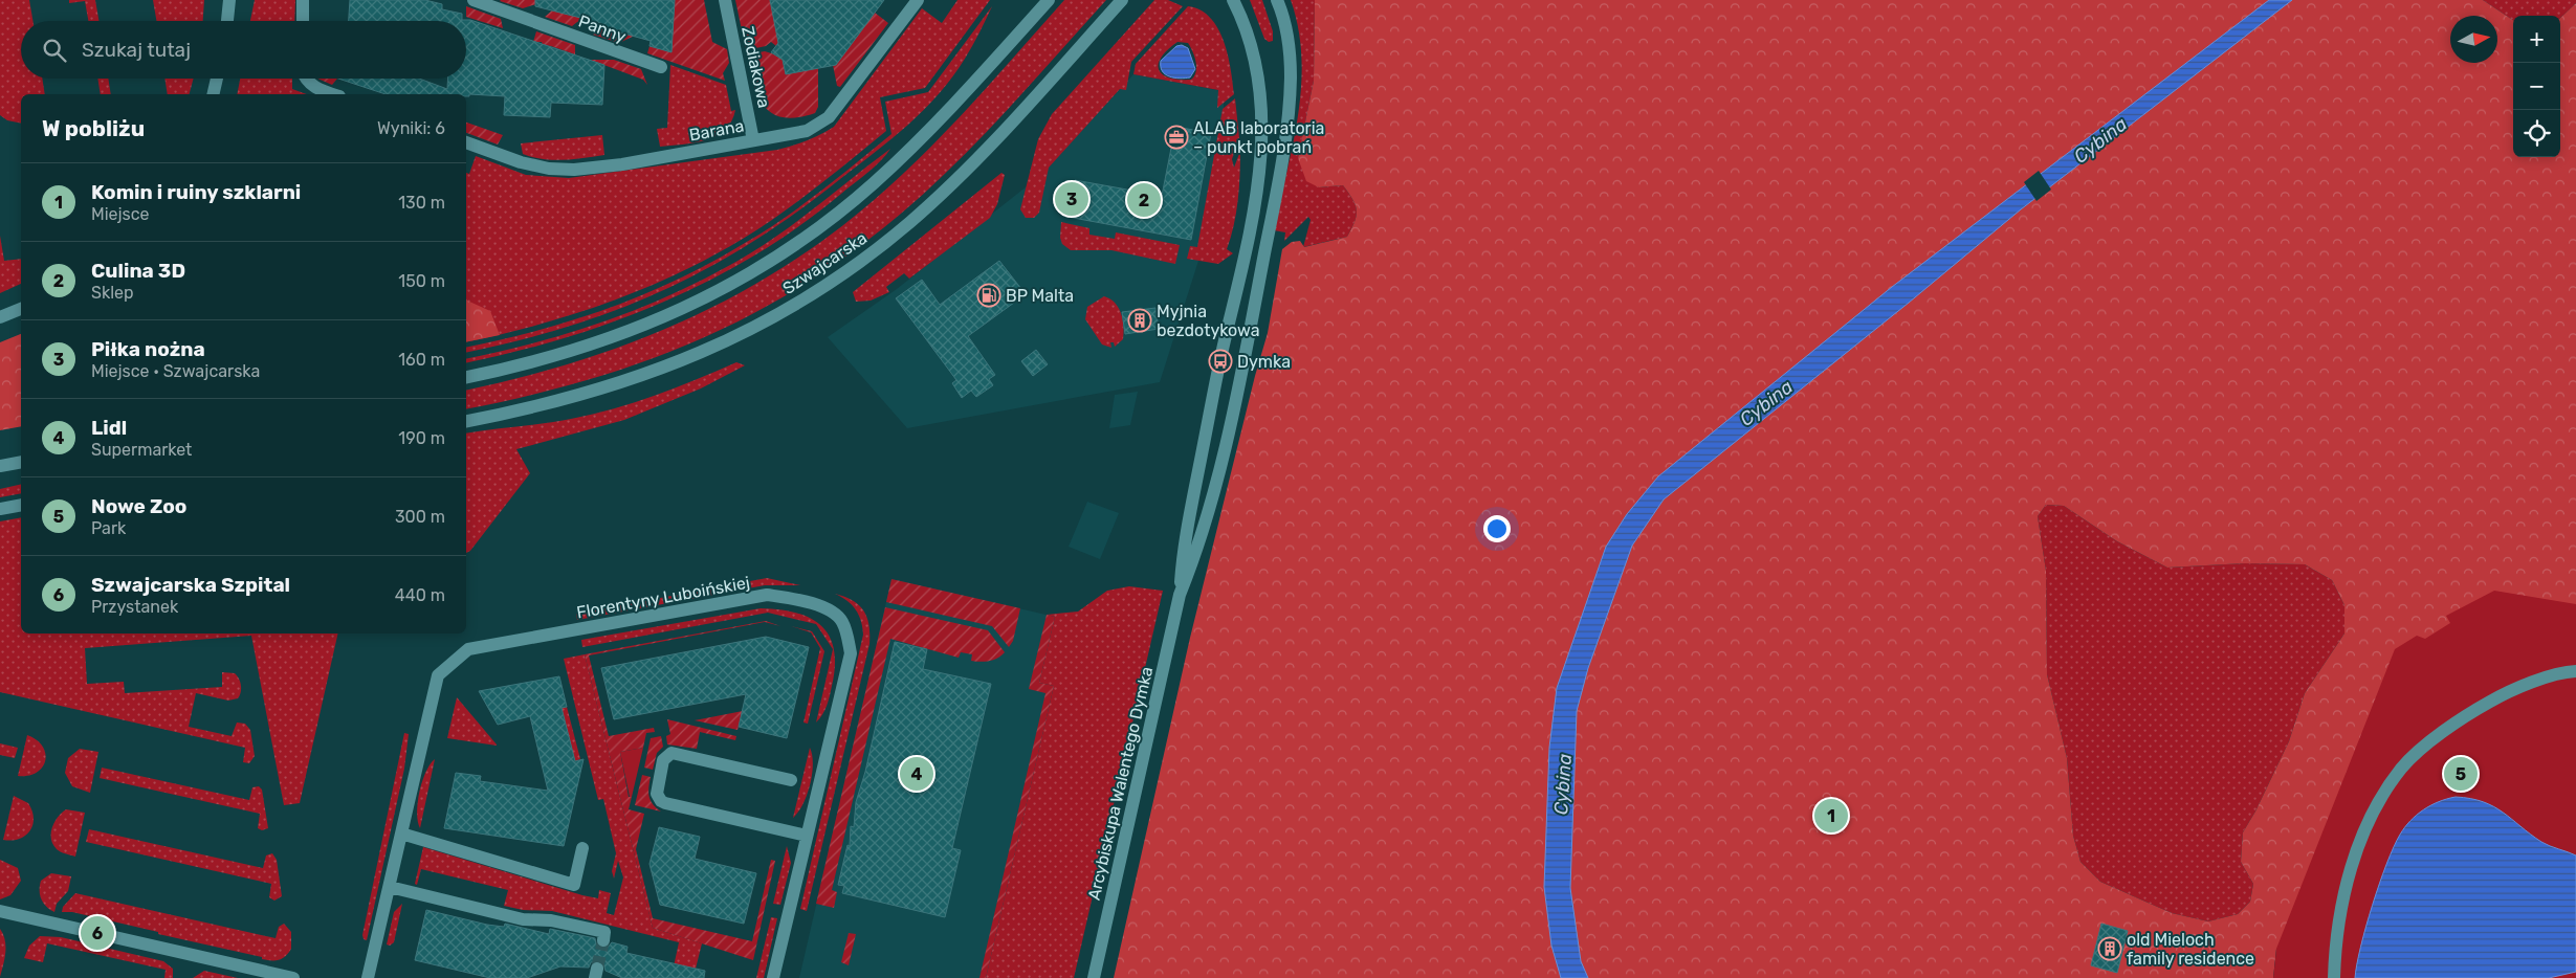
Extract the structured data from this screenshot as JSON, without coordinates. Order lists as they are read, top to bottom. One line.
{"streets":{"street":["Panny","Zodiakowa","Barana","Szwajcarska","Florentyny Luboińskiej","Arcybiskupa Walentego Dymka"]},"crossings":[["Zodiakowa","Barana"]],"water":["Cybina"],"places":{"office":["ALAB laboratoria – punkt pobrań"],"fuel station":["BP Malta"],"building":["Myjnia bezdotykowa","old Mieloch family residence"],"bus stop":["Dymka"]},"north":"right","page":{"map_buttons":["+","−"],"search":"Szukaj tutaj","heading":["W pobliżu","Wyniki: 6"],"list":[{"mark":"1","name":"Komin i ruiny szklarni","note":"Miejsce","value":"130 m"},{"mark":"2","name":"Culina 3D","note":"Sklep","value":"150 m"},{"mark":"3","name":"Piłka nożna","note":"Miejsce · Szwajcarska","value":"160 m"},{"mark":"4","name":"Lidl","note":"Supermarket","value":"190 m"},{"mark":"5","name":"Nowe Zoo","note":"Park","value":"300 m"},{"mark":"6","name":"Szwajcarska Szpital","note":"Przystanek","value":"440 m"}],"pins":["3","2","4","5","1","6"]}}
